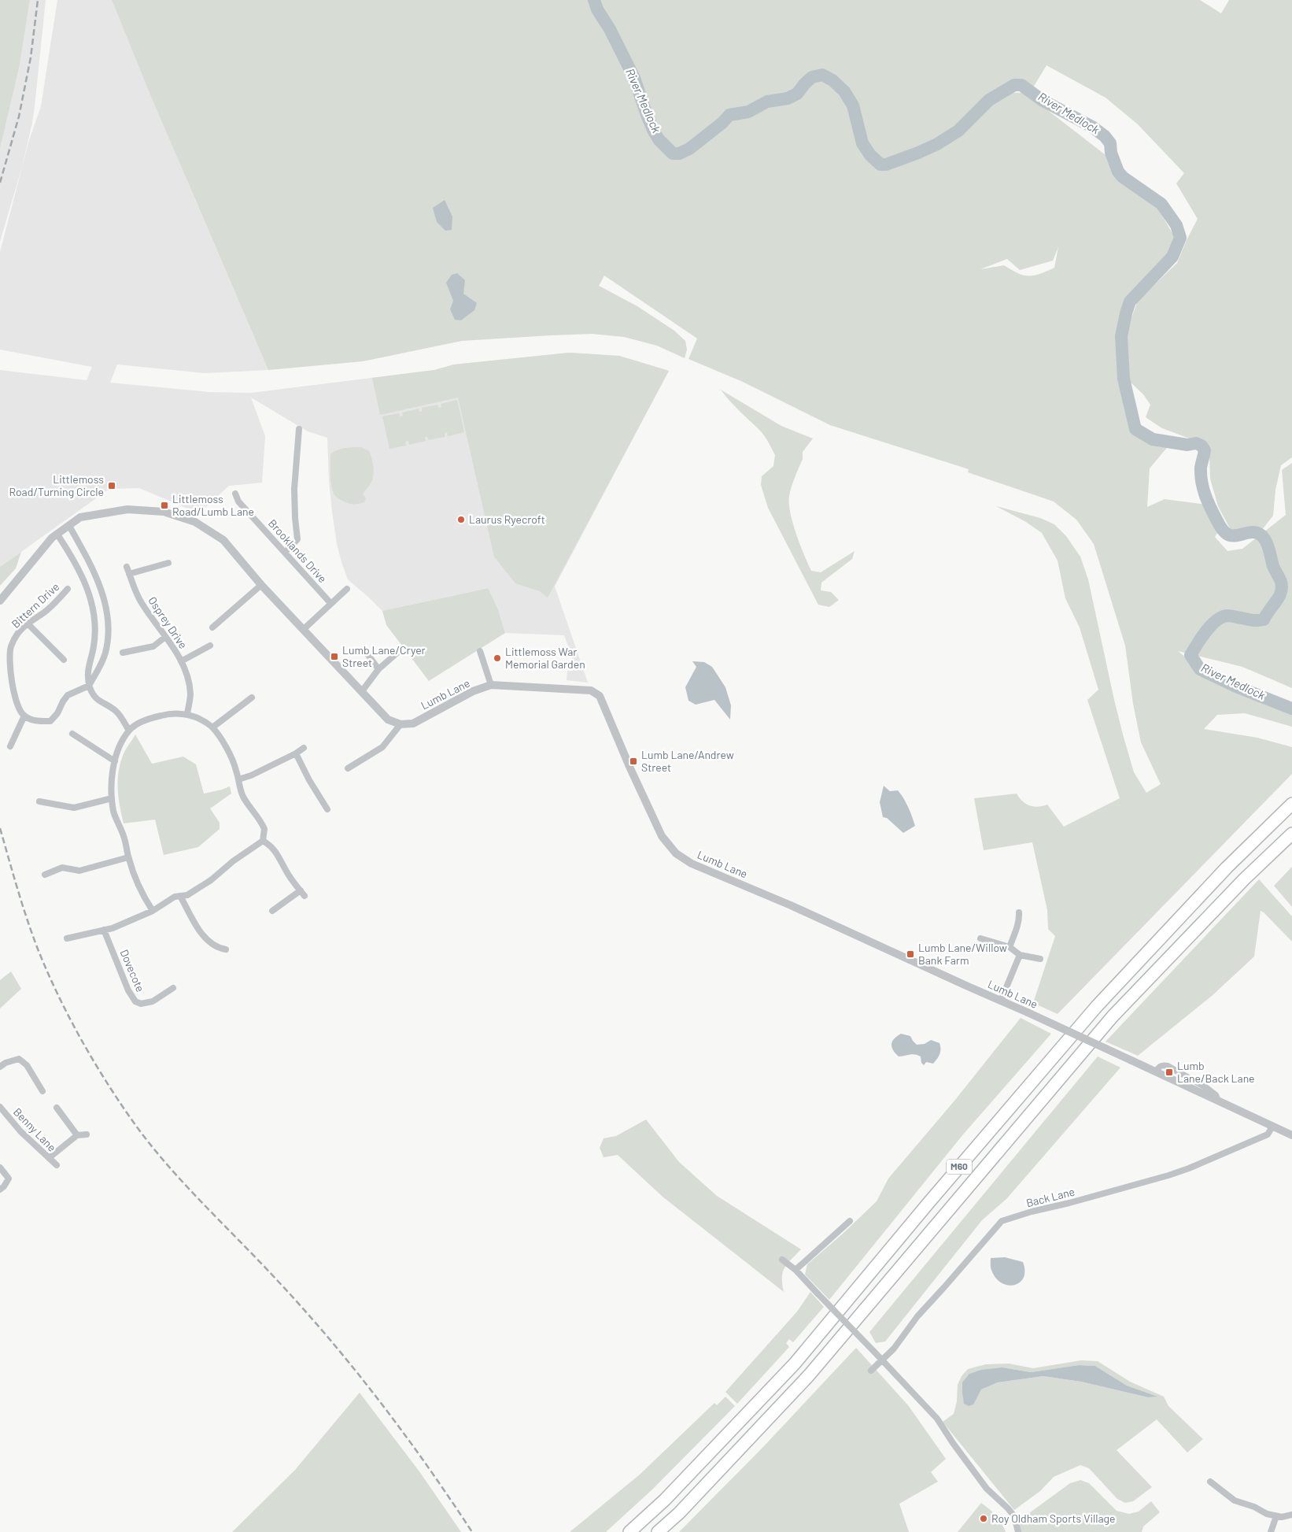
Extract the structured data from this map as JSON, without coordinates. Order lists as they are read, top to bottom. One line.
{"streets":{"highway":["M60"],"street":["Brooklands Drive","Bittern Drive","Osprey Drive","Lumb Lane","Dovecote","Benny Lane","Back Lane"]},"crossings":[["Lumb Lane","Back Lane"]],"water":["River Medlock"],"places":{"transit":["Littlemoss Road/Turning Circle","Littlemoss Road/Lumb Lane","Lumb Lane/Cryer Street","Lumb Lane/Andrew Street","Lumb Lane/Willow Bank Farm","Lumb Lane/Back Lane"],"other":["Laurus Ryecroft","Littlemoss War Memorial Garden","Roy Oldham Sports Village"]}}
